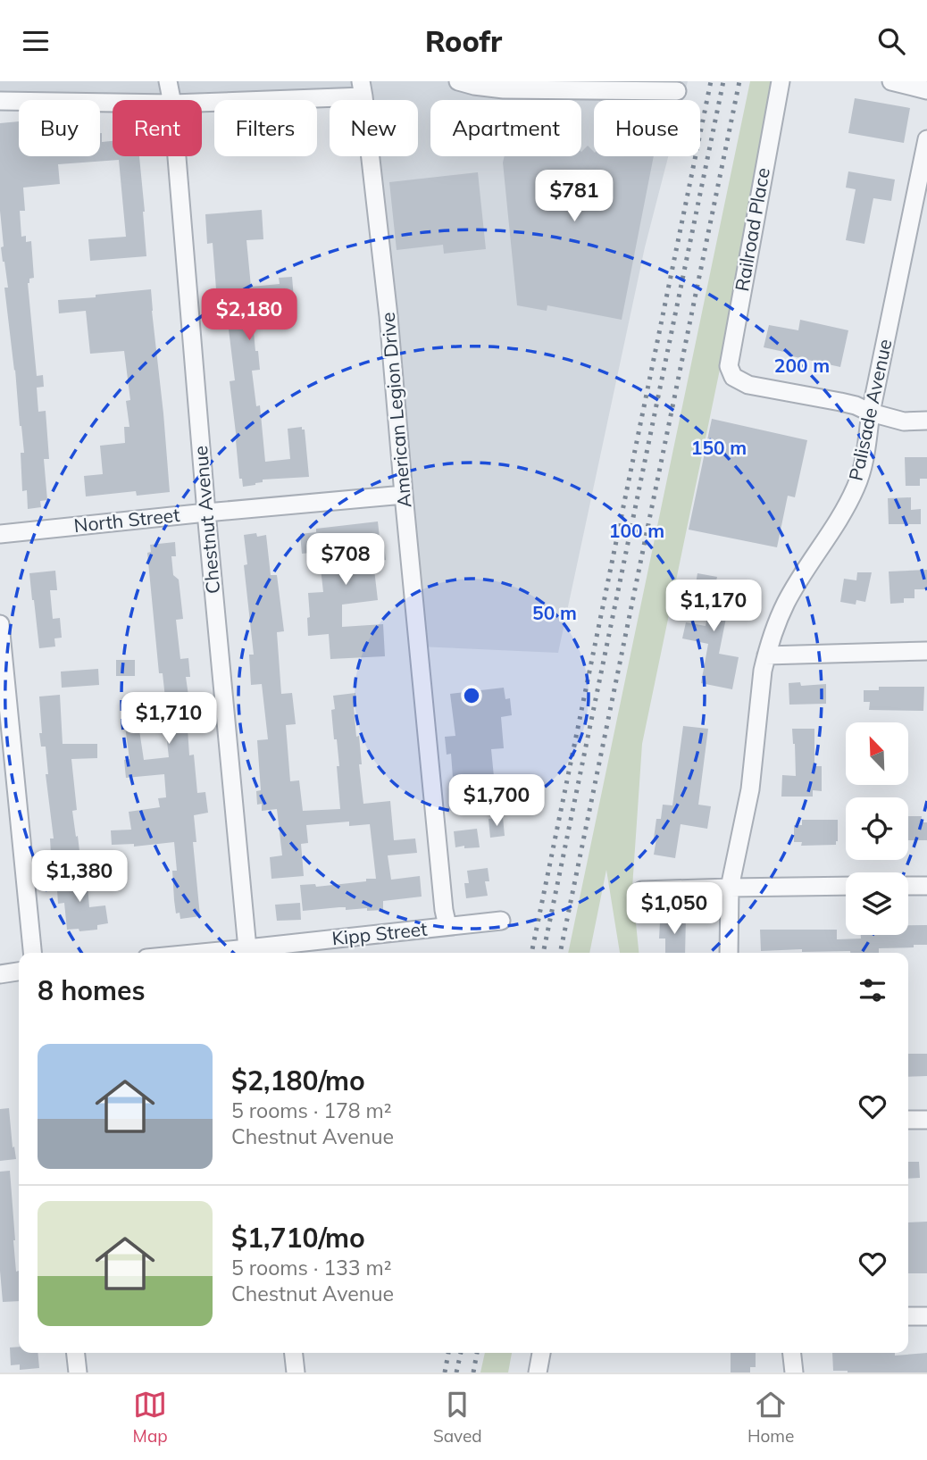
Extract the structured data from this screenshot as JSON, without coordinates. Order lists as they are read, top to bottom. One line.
{"streets":{"street":["Railroad Place","American Legion Drive","Palisade Avenue","Chestnut Avenue","North Street","Kipp Street"]},"crossings":[["Railroad Place","Palisade Avenue"],["American Legion Drive","North Street"],["American Legion Drive","Kipp Street"],["Chestnut Avenue","North Street"]],"north":"top left","page":{"header":"Roofr","chip":["Buy","Rent","Filters","New","Apartment","House"],"price":["$781","$2,180","$708","$1,170","$1,710","$1,700","$1,380","$1,050"],"heading":"8 homes","list":[{"name":"$2,180/mo","note":"5 rooms · 178 m² · Chestnut Avenue"},{"name":"$1,710/mo","note":"5 rooms · 133 m² · Chestnut Avenue"}],"tabs":["Map","Saved","Home"]},"rings":["200 m","150 m","100 m","50 m"]}
